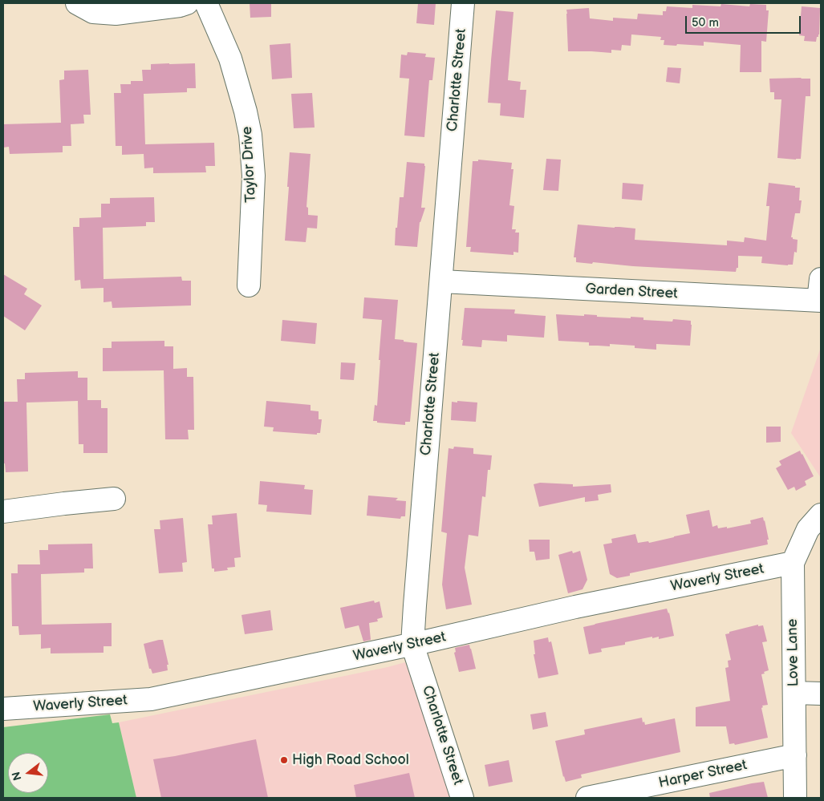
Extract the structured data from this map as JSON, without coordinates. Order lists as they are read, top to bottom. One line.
{"streets":{"street":["Charlotte Street","Taylor Drive","Garden Street","Waverly Street","Love Lane","Harper Street"]},"crossings":[["Charlotte Street","Garden Street"],["Charlotte Street","Waverly Street"],["Waverly Street","Love Lane"],["Love Lane","Harper Street"]],"places":["High Road School"],"scale_bar":"50 m","north":"left"}
